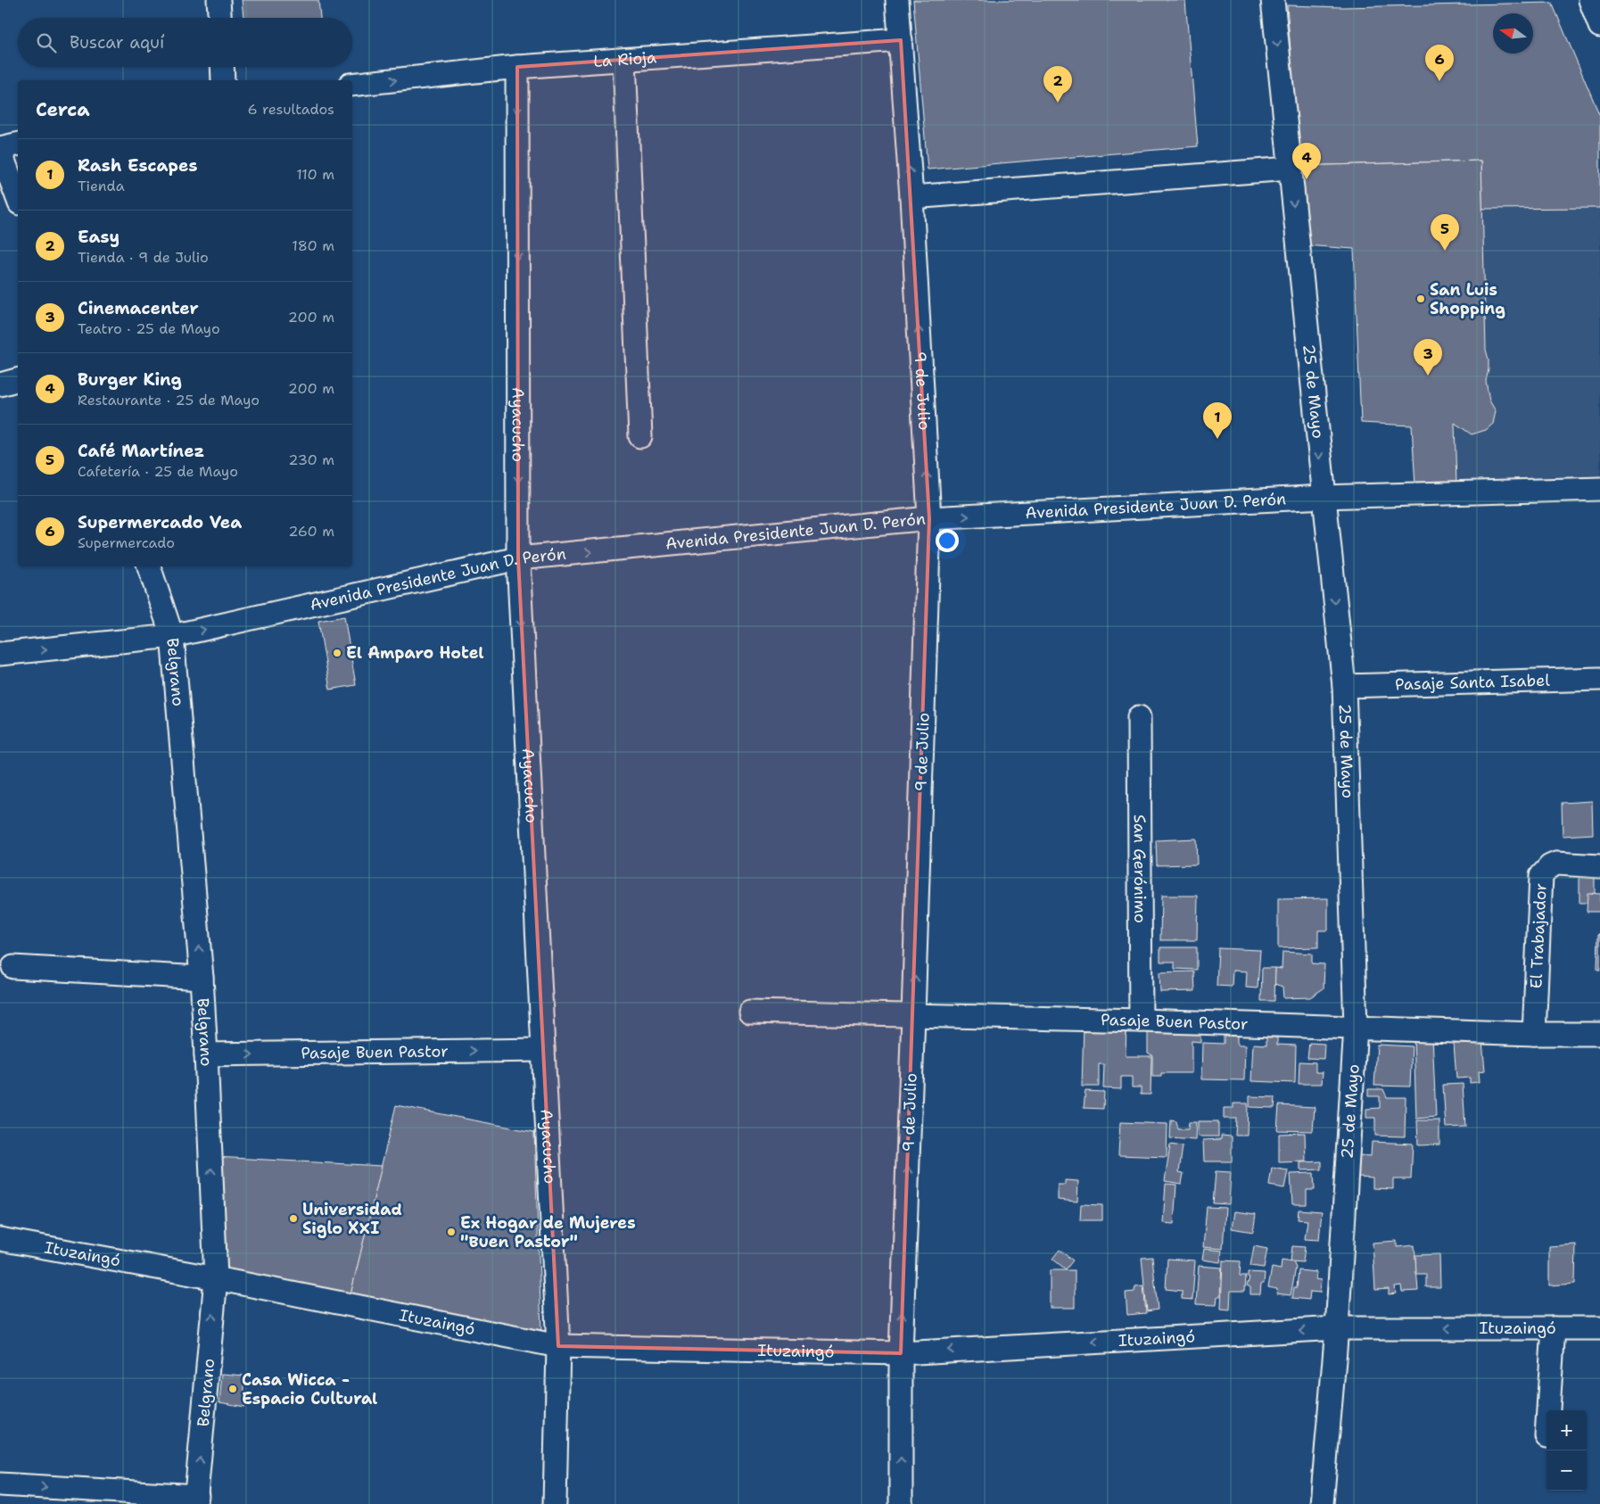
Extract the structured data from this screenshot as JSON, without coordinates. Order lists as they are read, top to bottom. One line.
{"streets":{"street":["La Rioja","9 de Julio","25 de Mayo","Ayacucho","Avenida Presidente Juan D. Perón","Belgrano","Pasaje Santa Isabel","San Gerónimo","El Trabajador","Pasaje Buen Pastor","Ituzaingó"]},"crossings":[["La Rioja","9 de Julio"],["La Rioja","Ayacucho"],["9 de Julio","Avenida Presidente Juan D. Perón"],["9 de Julio","Pasaje Buen Pastor"],["9 de Julio","Ituzaingó"],["25 de Mayo","Avenida Presidente Juan D. Perón"],["25 de Mayo","Pasaje Santa Isabel"],["25 de Mayo","Pasaje Buen Pastor"],["25 de Mayo","Ituzaingó"],["Ayacucho","Avenida Presidente Juan D. Perón"],["Ayacucho","Pasaje Buen Pastor"],["Ayacucho","Ituzaingó"],["Avenida Presidente Juan D. Perón","Belgrano"],["Belgrano","Pasaje Buen Pastor"],["Belgrano","Ituzaingó"],["San Gerónimo","Pasaje Buen Pastor"],["El Trabajador","Pasaje Buen Pastor"]],"one_way":["9 de Julio","25 de Mayo","Avenida Presidente Juan D. Perón","Belgrano","Ituzaingó"],"places":["San Luis Shopping","El Amparo Hotel","Universidad Siglo XXI","Ex Hogar de Mujeres \"Buen Pastor\"","Casa Wicca - Espacio Cultural"],"north":"left","page":{"search":"Buscar aquí","pins":["6","2","4","5","3","1"],"heading":["Cerca","6 resultados"],"list":[{"mark":"1","name":"Rash Escapes","note":"Tienda","value":"110 m"},{"mark":"2","name":"Easy","note":"Tienda · 9 de Julio","value":"180 m"},{"mark":"3","name":"Cinemacenter","note":"Teatro · 25 de Mayo","value":"200 m"},{"mark":"4","name":"Burger King","note":"Restaurante · 25 de Mayo","value":"200 m"},{"mark":"5","name":"Café Martínez","note":"Cafetería · 25 de Mayo","value":"230 m"},{"mark":"6","name":"Supermercado Vea","note":"Supermercado","value":"260 m"}],"map_buttons":["+","−"]}}
